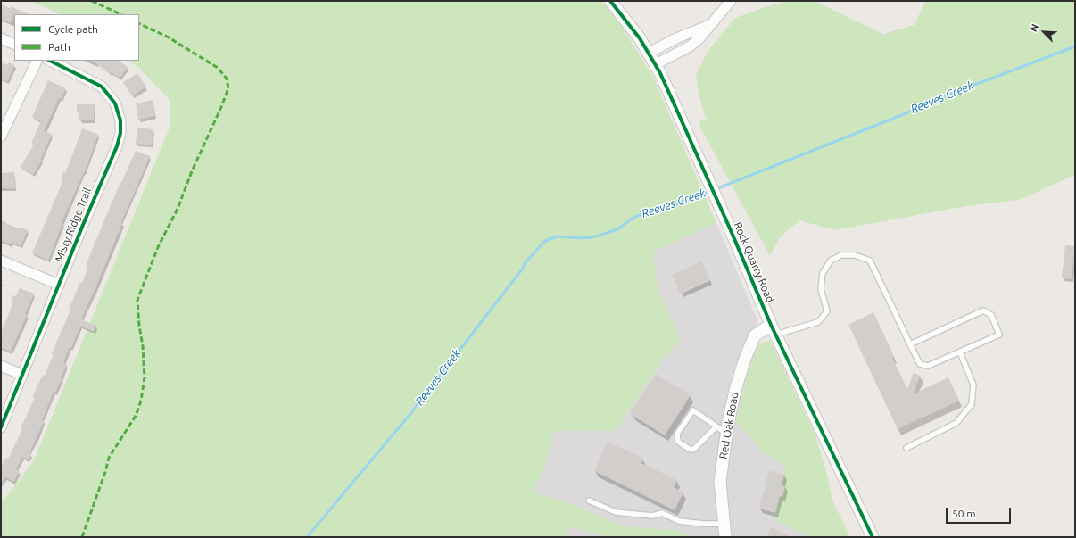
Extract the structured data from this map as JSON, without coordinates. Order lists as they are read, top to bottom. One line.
{"streets":{"street":["Misty Ridge Trail","Rock Quarry Road","Red Oak Road"]},"crossings":[["Rock Quarry Road","Red Oak Road"]],"water":["Reeves Creek"],"legend":["Cycle path","Path"],"scale_bar":"50 m","north":"top left"}
